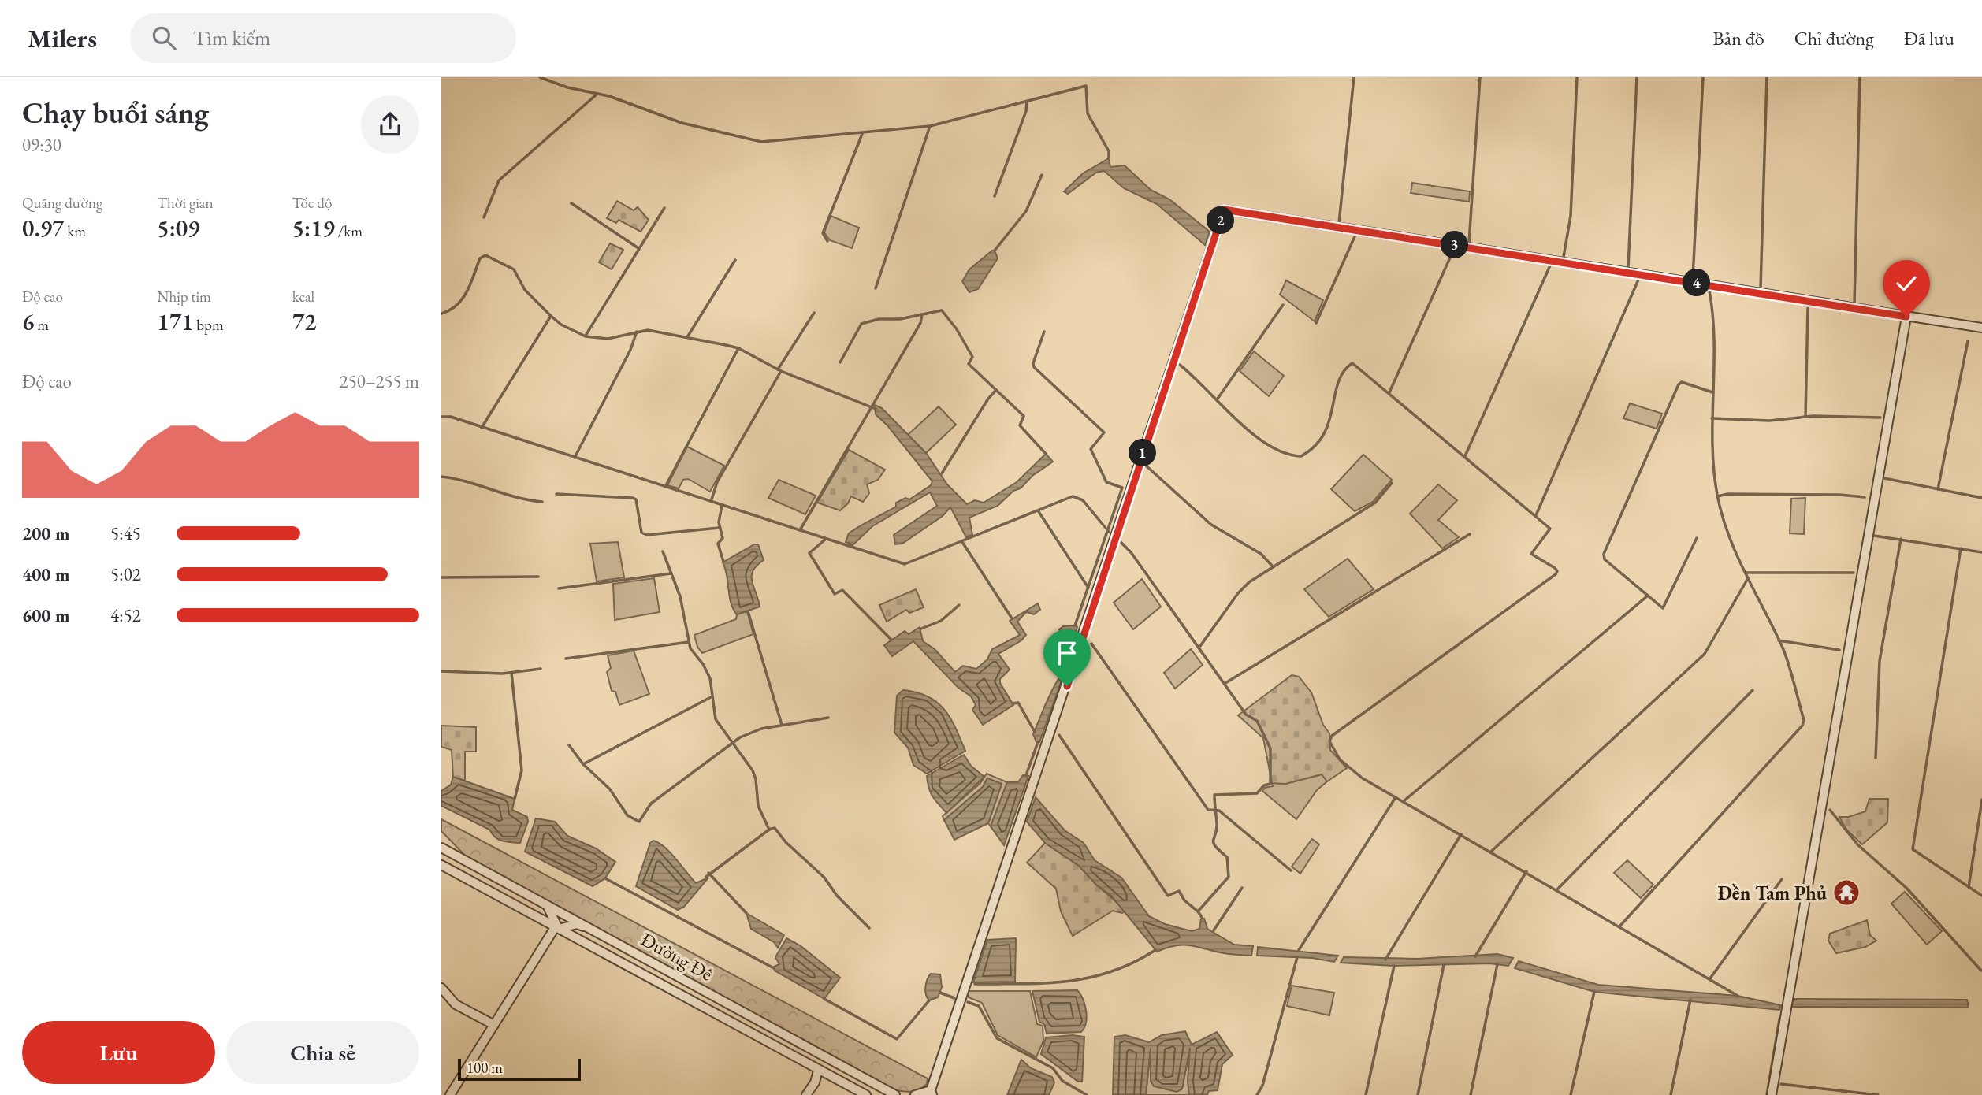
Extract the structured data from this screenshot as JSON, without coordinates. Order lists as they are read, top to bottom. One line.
{"streets":{"street":["Đường Đê"]},"places":{"temple":["Đền Tam Phủ"]},"scale_bar":"100 m","page":{"header":"Milers","search":"Tìm kiếm","nav":["Bản đồ","Chỉ đường","Đã lưu"],"heading":["Chạy buổi sáng","09:30"],"stats":[["Quãng đường","0.97 km"],["Thời gian","5:09"],["Tốc độ","5:19 /km"],["Độ cao","6 m"],["Nhịp tim","171 bpm"],["kcal","72"]],"pins":["2","3","4","1"],"chart":["Độ cao","250–255 m"],"list":[{"name":"200 m","note":"5:45"},{"name":"400 m","note":"5:02"},{"name":"600 m","note":"4:52"}],"buttons":["Lưu","Chia sẻ"],"scale":"100 m"}}
